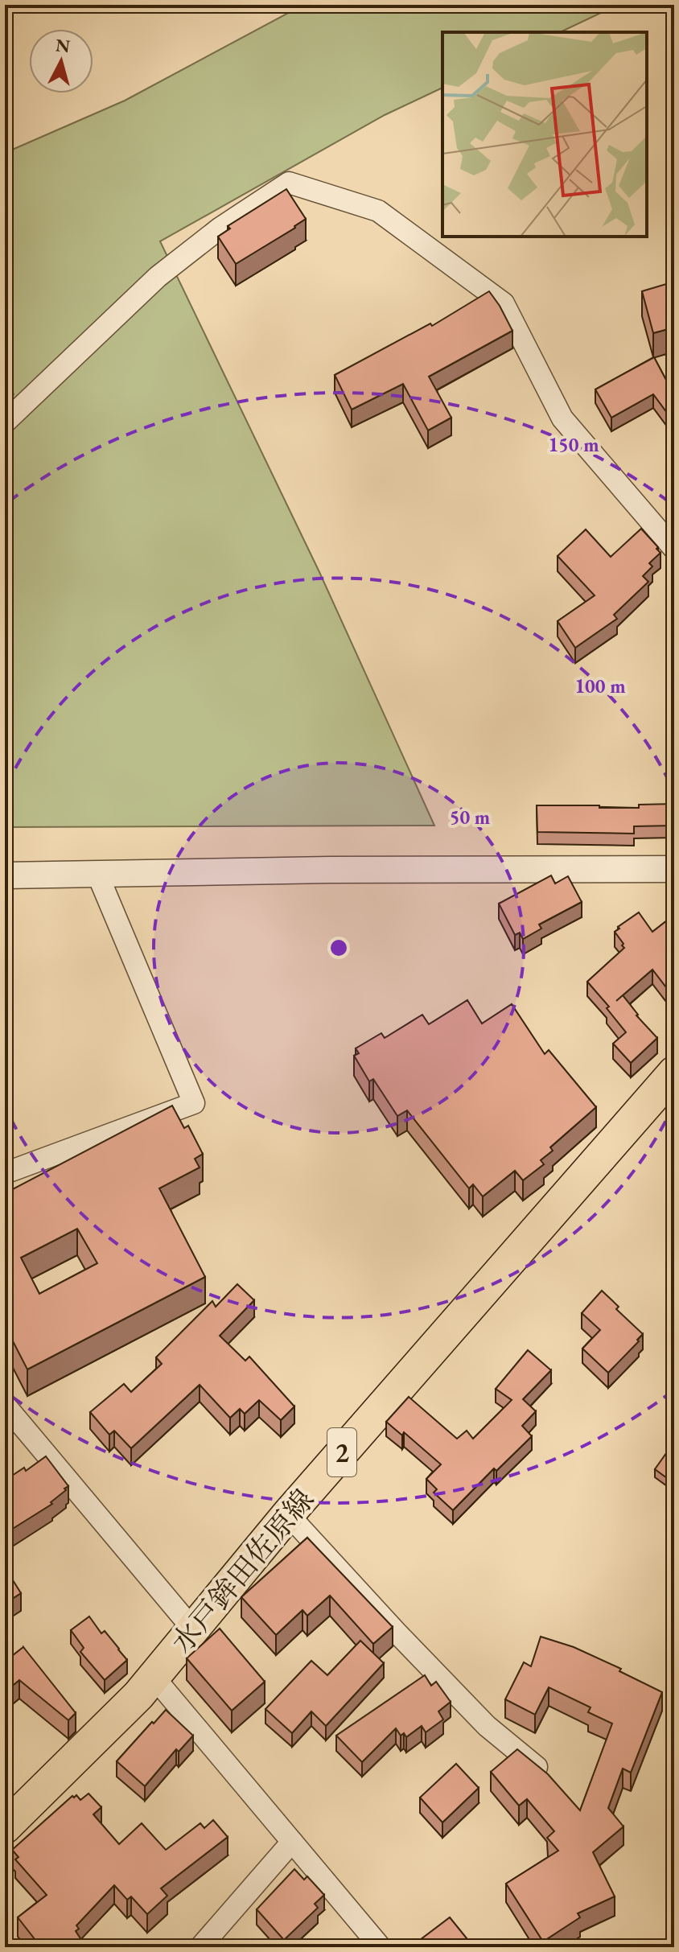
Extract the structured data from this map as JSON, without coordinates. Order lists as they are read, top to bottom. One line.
{"streets":{"main road":["2","水戸鉾田佐原線"]},"north":"top","rings":["150 m","100 m","50 m"]}
